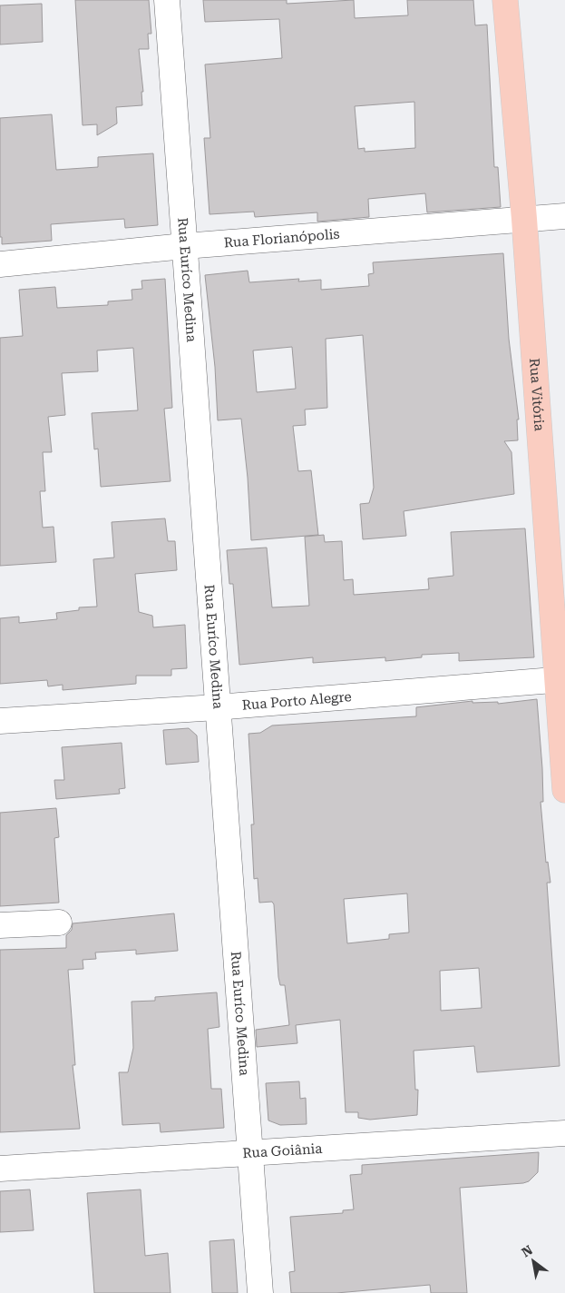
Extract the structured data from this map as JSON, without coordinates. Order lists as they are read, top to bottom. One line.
{"streets":{"main road":["Rua Vitória"],"street":["Rua Florianópolis","Rua Euríco Medina","Rua Porto Alegre","Rua Goiânia"]},"crossings":[["Rua Florianópolis","Rua Euríco Medina"],["Rua Florianópolis","Rua Vitória"],["Rua Euríco Medina","Rua Porto Alegre"],["Rua Euríco Medina","Rua Goiânia"],["Rua Vitória","Rua Porto Alegre"]],"north":"top left"}
